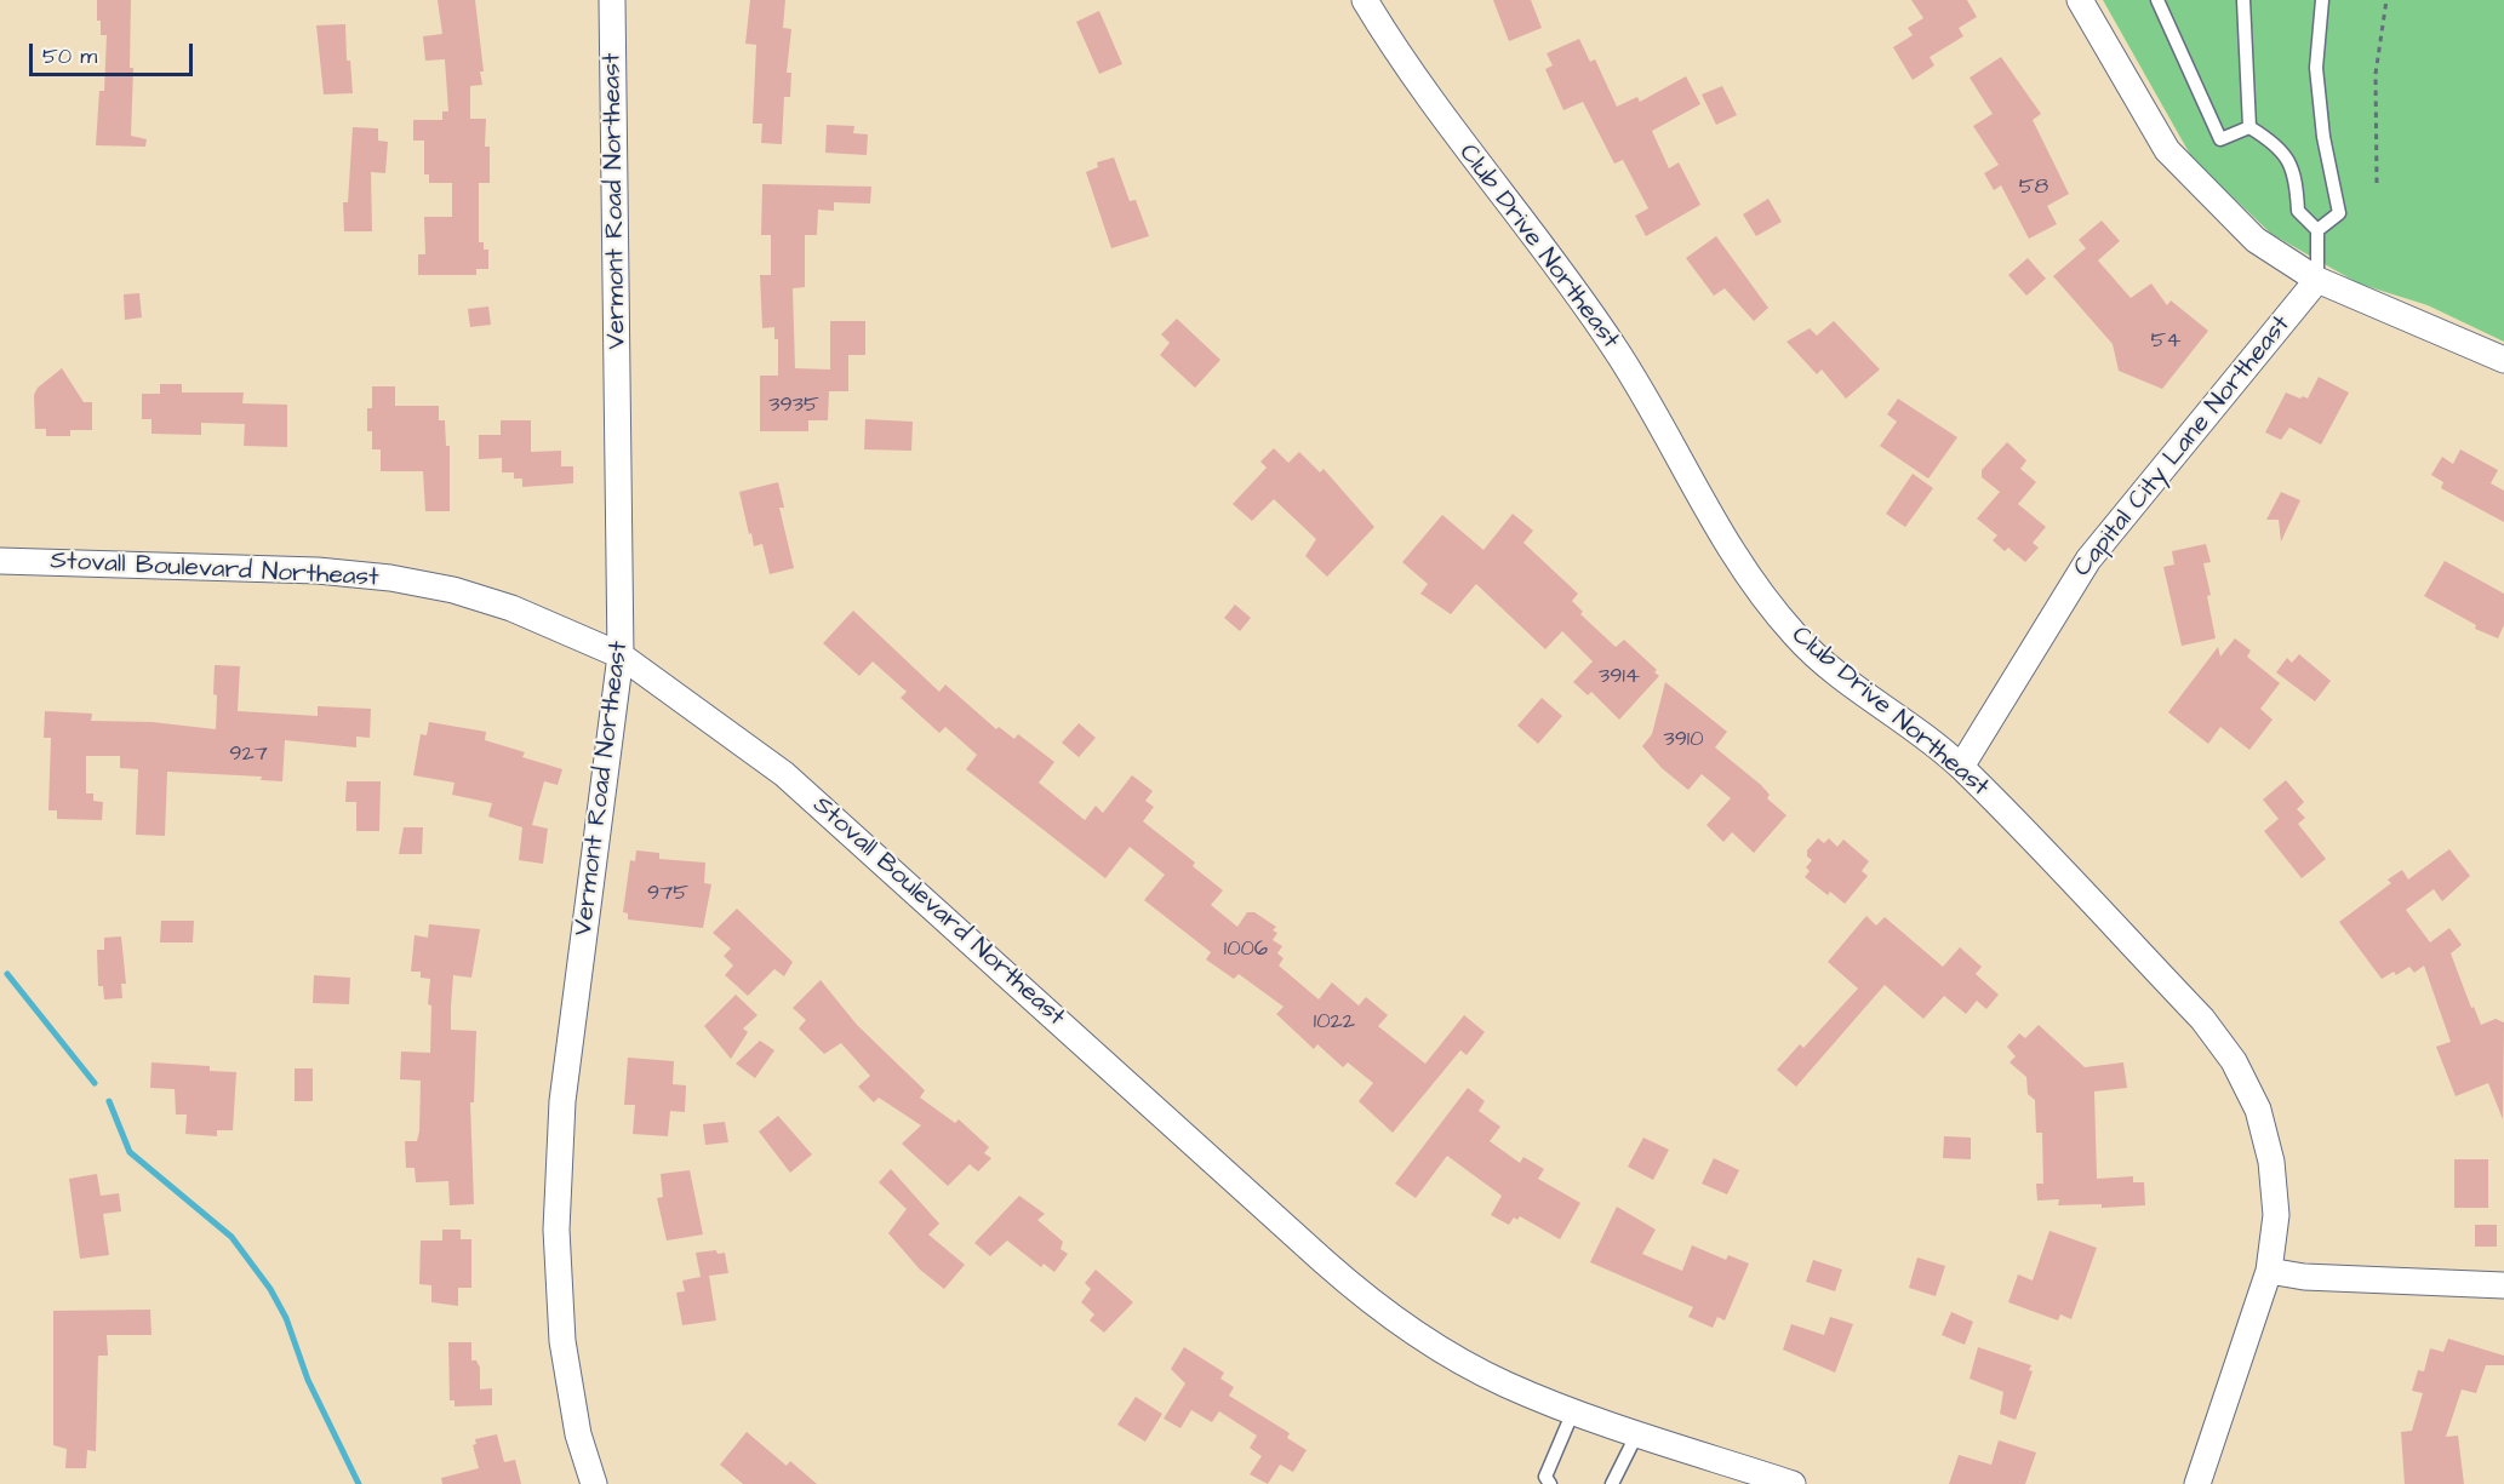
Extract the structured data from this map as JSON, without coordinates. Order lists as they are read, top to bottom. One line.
{"streets":{"street":["Vermont Road Northeast","Club Drive Northeast","Capital City Lane Northeast","Stovall Boulevard Northeast"]},"crossings":[["Vermont Road Northeast","Stovall Boulevard Northeast"],["Club Drive Northeast","Capital City Lane Northeast"]],"house_numbers":["58","54","3935","3914","3910","927","975","1006","1022"],"scale_bar":"50 m"}
